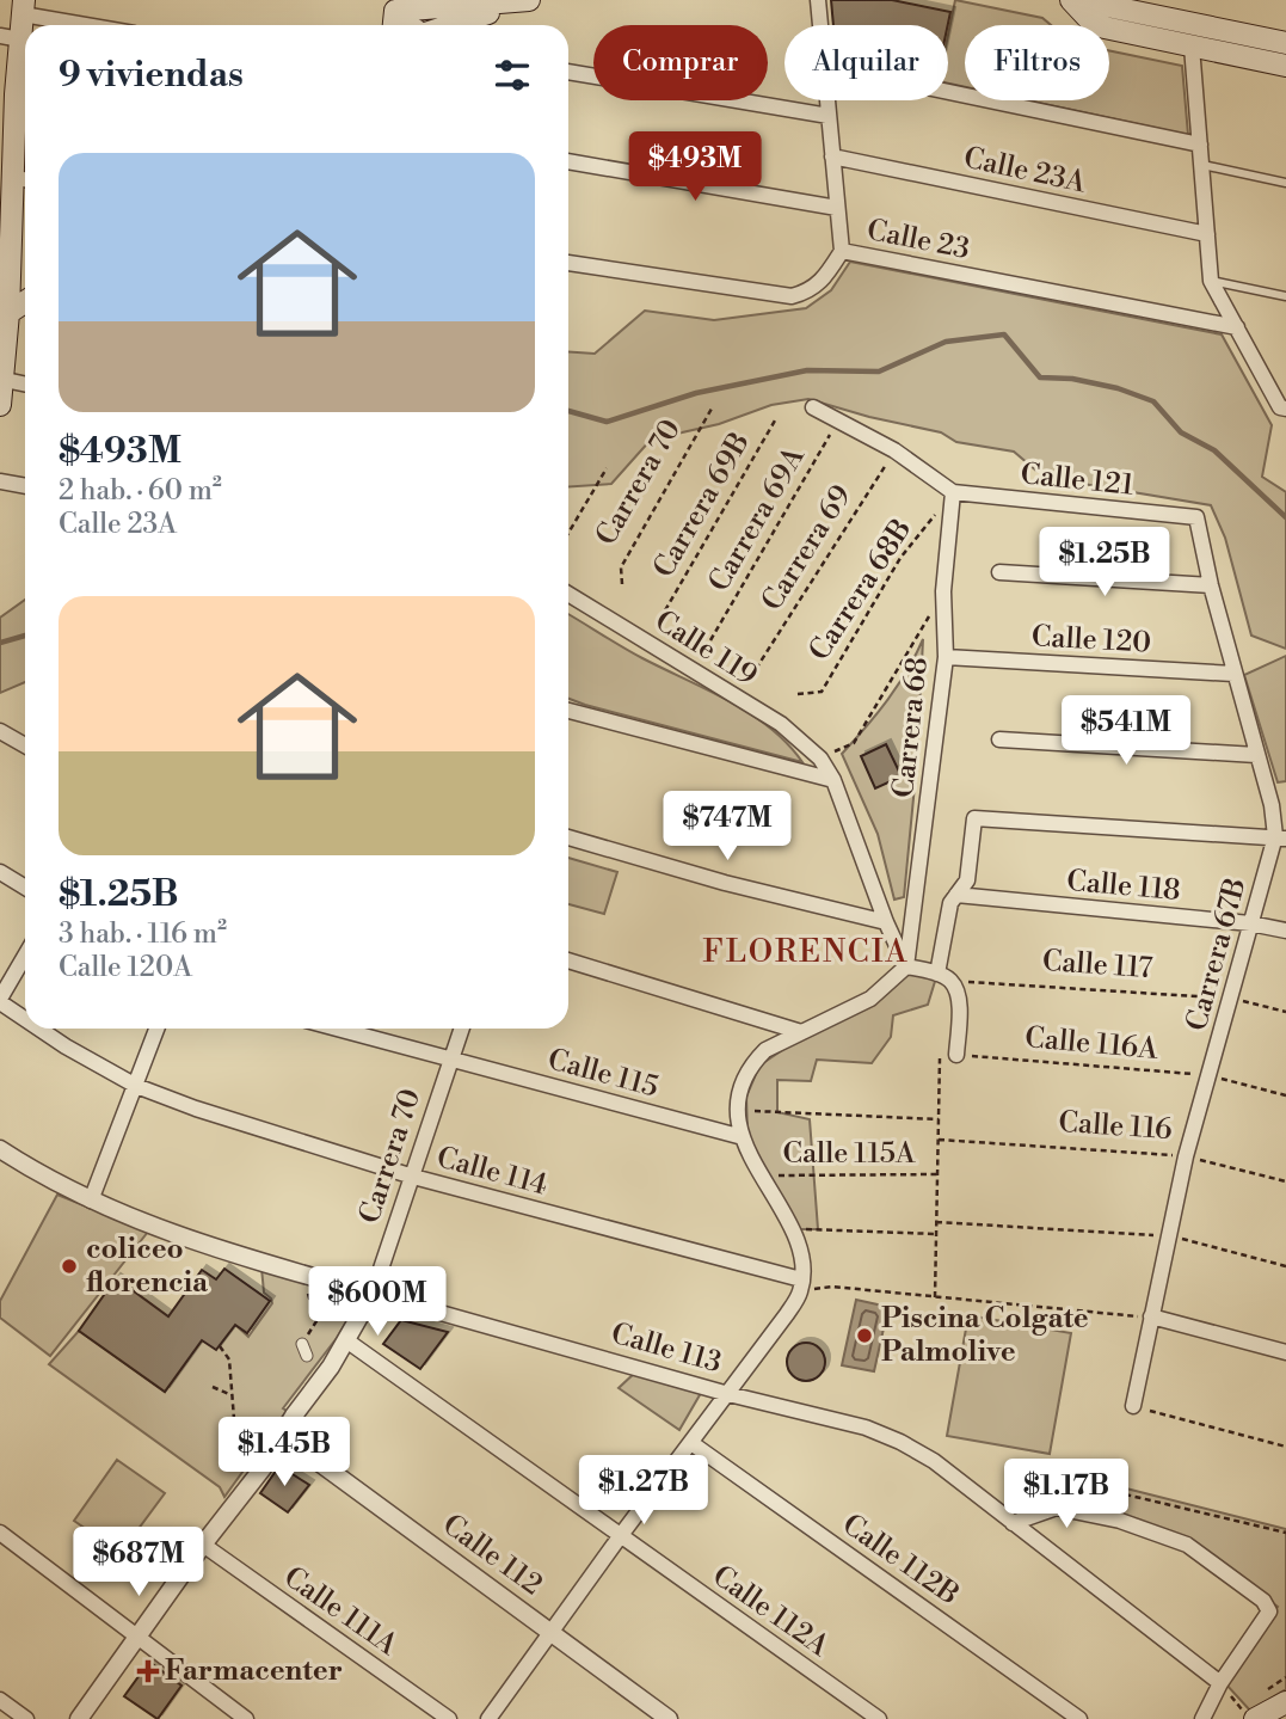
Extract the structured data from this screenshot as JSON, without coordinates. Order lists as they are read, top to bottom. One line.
{"streets":{"street":["Calle 23A","Calle 23","Calle 121","Carrera 70","Calle 120","Calle 119","Carrera 68","Calle 118","Carrera 67B","Calle 115","Calle 114","Calle 113","Calle 112","Calle 112B","Calle 111A","Calle 112A"],"path":["Carrera 69B","Carrera 69A","Carrera 69","Carrera 68B","Calle 117","Calle 116A","Calle 116","Calle 115A"]},"crossings":[["Calle 121","Carrera 68B"],["Calle 121","Carrera 68"],["Calle 121","Carrera 67B"],["Carrera 70","Calle 115"],["Carrera 70","Calle 114"],["Carrera 70","Calle 113"],["Carrera 70","Calle 112"],["Carrera 70","Calle 111A"],["Carrera 70","Calle 112A"],["Carrera 68B","Carrera 68"],["Calle 120","Carrera 68"],["Calle 120","Carrera 67B"],["Calle 119","Carrera 68"],["Calle 118","Carrera 67B"],["Carrera 67B","Calle 117"],["Carrera 67B","Calle 116A"],["Carrera 67B","Calle 116"]],"districts":["FLORENCIA"],"places":{"other":["coliceo florencia","Piscina Colgate Palmolive"],"health":["Farmacenter"]},"page":{"chip":["Comprar","Alquilar","Filtros"],"heading":"9 viviendas","list":[{"name":"$493M","note":"2 hab. · 60 m² · Calle 23A"},{"name":"$1.25B","note":"3 hab. · 116 m² · Calle 120A"}],"price":["$493M","$1.25B","$541M","$747M","$600M","$1.45B","$1.27B","$1.17B","$687M"]}}
